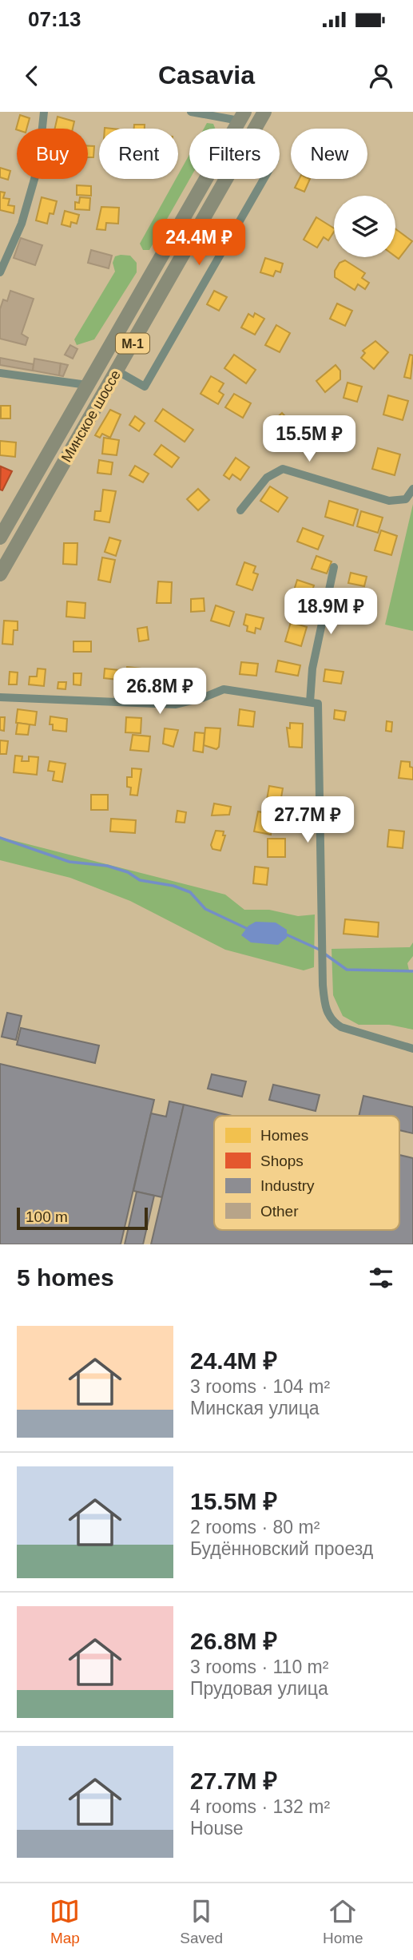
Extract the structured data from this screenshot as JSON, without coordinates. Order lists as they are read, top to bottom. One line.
{"streets":{"highway":["М-1","Минское шоссе"]},"legend":["Homes","Shops","Industry","Other"],"scale_bar":"100 m","page":{"status":"07:13","header":"Casavia","chip":["Buy","Rent","Filters","New"],"price":["24.4M ₽","15.5M ₽","18.9M ₽","26.8M ₽","27.7M ₽"],"scale":"100 m","heading":"5 homes","list":[{"name":"24.4M ₽","note":"3 rooms · 104 m² · Минская улица"},{"name":"15.5M ₽","note":"2 rooms · 80 m² · Будённовский проезд"},{"name":"26.8M ₽","note":"3 rooms · 110 m² · Прудовая улица"},{"name":"27.7M ₽","note":"4 rooms · 132 m² · House"}],"tabs":["Map","Saved","Home"]}}
